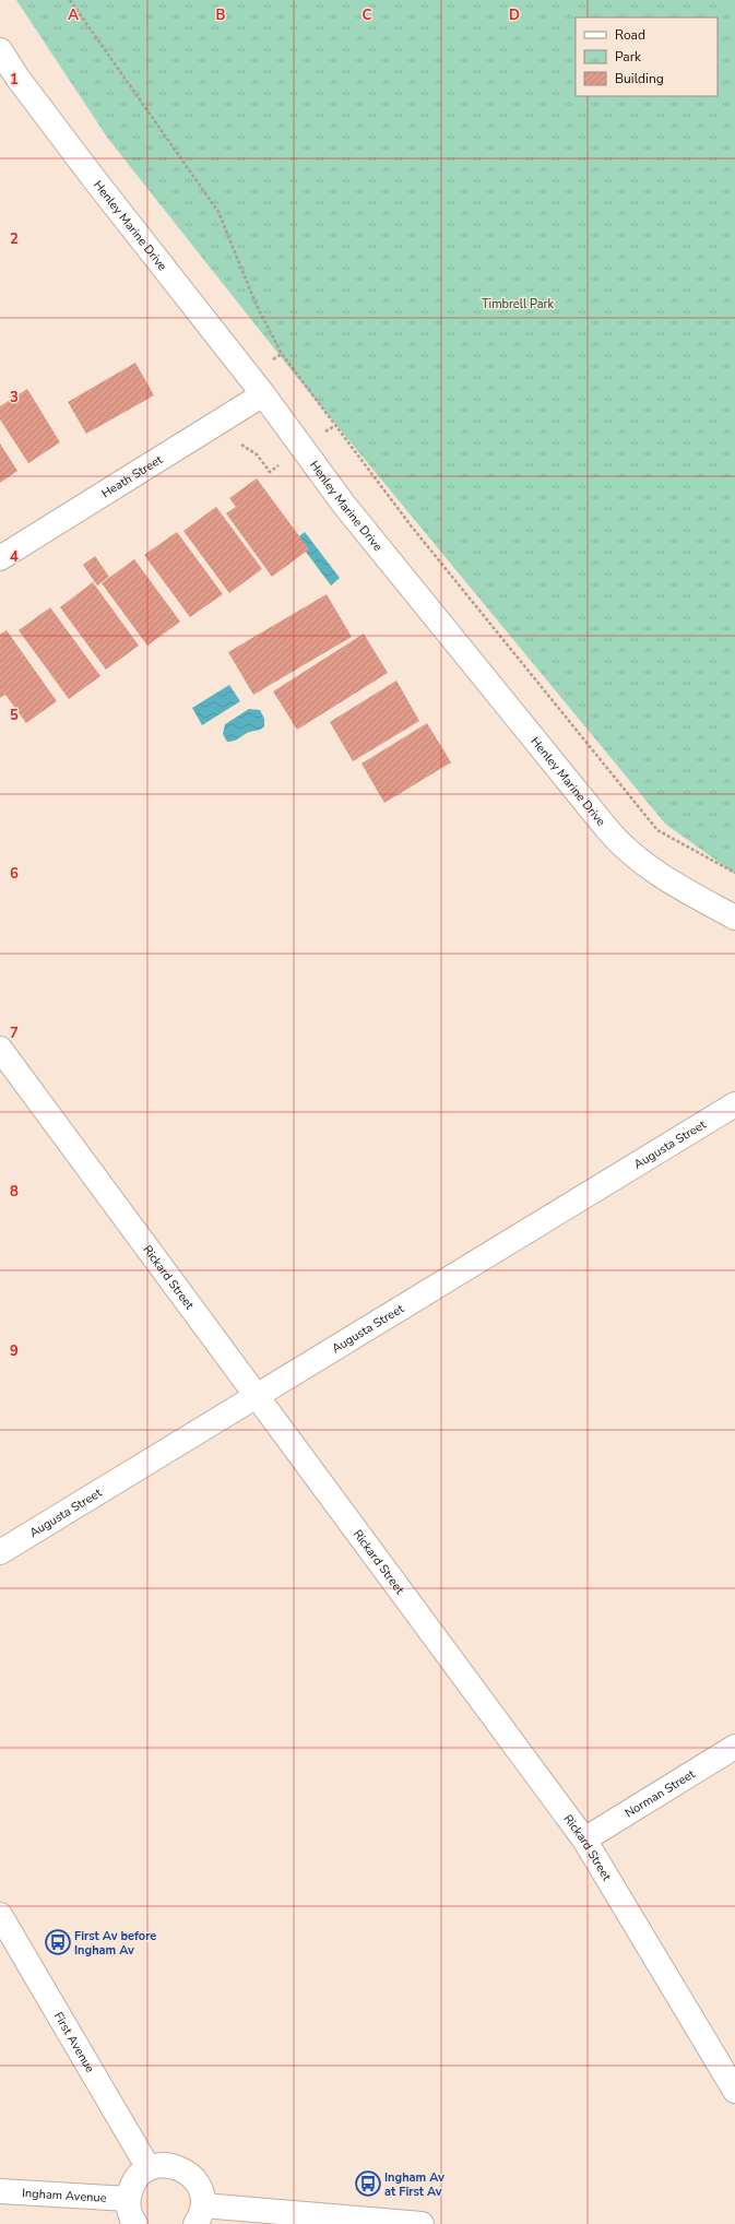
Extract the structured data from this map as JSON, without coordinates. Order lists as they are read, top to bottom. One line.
{"streets":{"street":["Henley Marine Drive","Heath Street","Augusta Street","Rickard Street","Norman Street","First Avenue","Ingham Avenue"]},"crossings":[["Henley Marine Drive","Heath Street"],["Augusta Street","Rickard Street"],["Rickard Street","Norman Street"]],"parks":["Timbrell Park"],"places":{"bus stop":["First Av before Ingham Av","Ingham Av at First Av"]},"legend":["Road","Park","Building"],"grid":{"columns":["A","B","C","D"],"rows":["1","2","3","4","5","6","7","8","9"]}}
